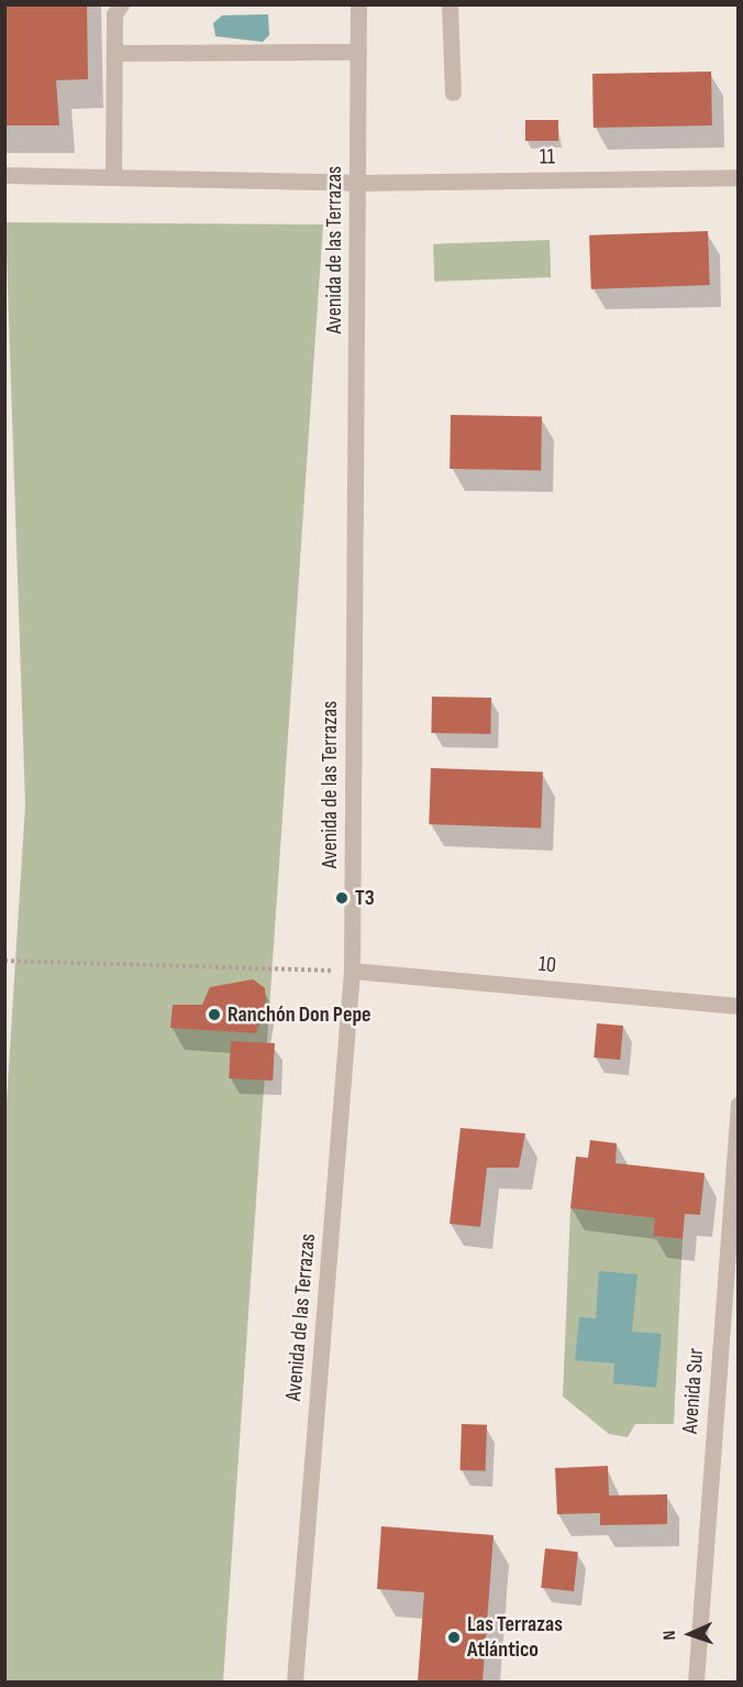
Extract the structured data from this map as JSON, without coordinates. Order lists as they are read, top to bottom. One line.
{"streets":{"street":["11","Avenida de las Terrazas","10","Avenida Sur"]},"crossings":[["11","Avenida de las Terrazas"],["Avenida de las Terrazas","10"]],"places":["T3","Ranchón Don Pepe","Las Terrazas Atlántico"],"north":"left"}
